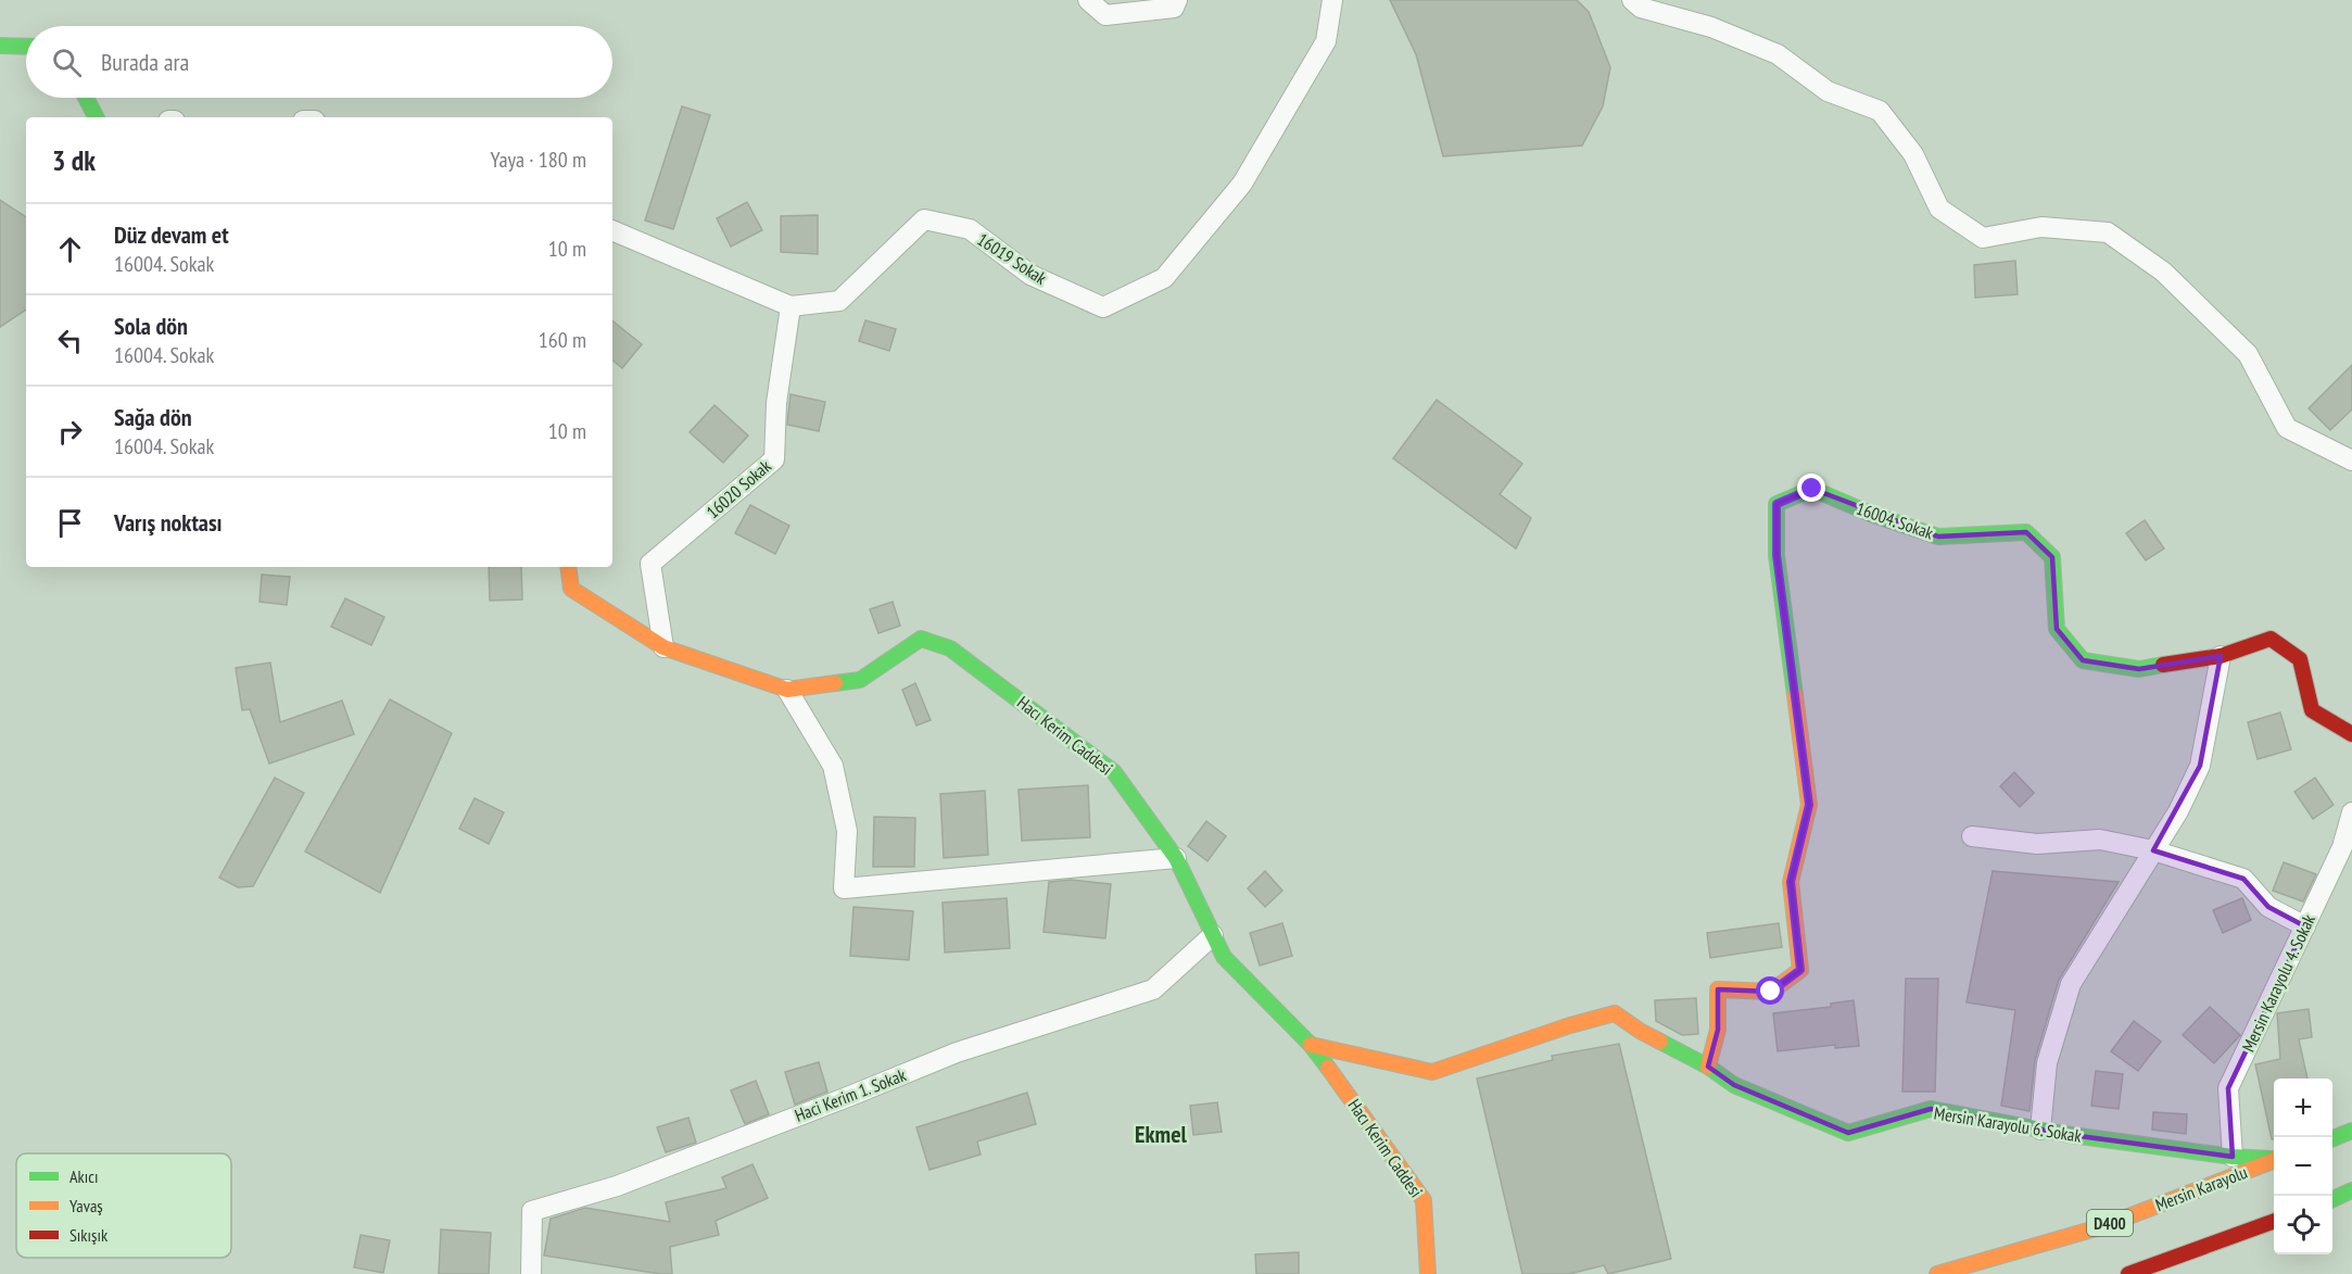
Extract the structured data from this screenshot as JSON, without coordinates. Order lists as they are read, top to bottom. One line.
{"streets":{"main road":["16004. Sokak","Hacı Kerim Caddesi","Mersin Karayolu 6. Sokak","Mersin Karayolu","D400"],"street":["16019 Sokak","16020 Sokak","Mersin Karayolu 4. Sokak","Haci Kerim 1. Sokak"]},"crossings":[["16019 Sokak","16020 Sokak"],["16020 Sokak","Hacı Kerim Caddesi"],["16004. Sokak","Mersin Karayolu 6. Sokak"],["Hacı Kerim Caddesi","Haci Kerim 1. Sokak"],["Hacı Kerim Caddesi","Mersin Karayolu 6. Sokak"],["Mersin Karayolu 4. Sokak","Mersin Karayolu 6. Sokak"]],"districts":["Ekmel"],"legend":["Akıcı","Yavaş","Sıkışık"],"page":{"search":"Burada ara","heading":["3 dk","Yaya · 180 m"],"list":[["Düz devam et","16004. Sokak","10 m"],["Sola dön","16004. Sokak","160 m"],["Sağa dön","16004. Sokak","10 m"],"Varış noktası"],"map_buttons":["+","−"]}}
